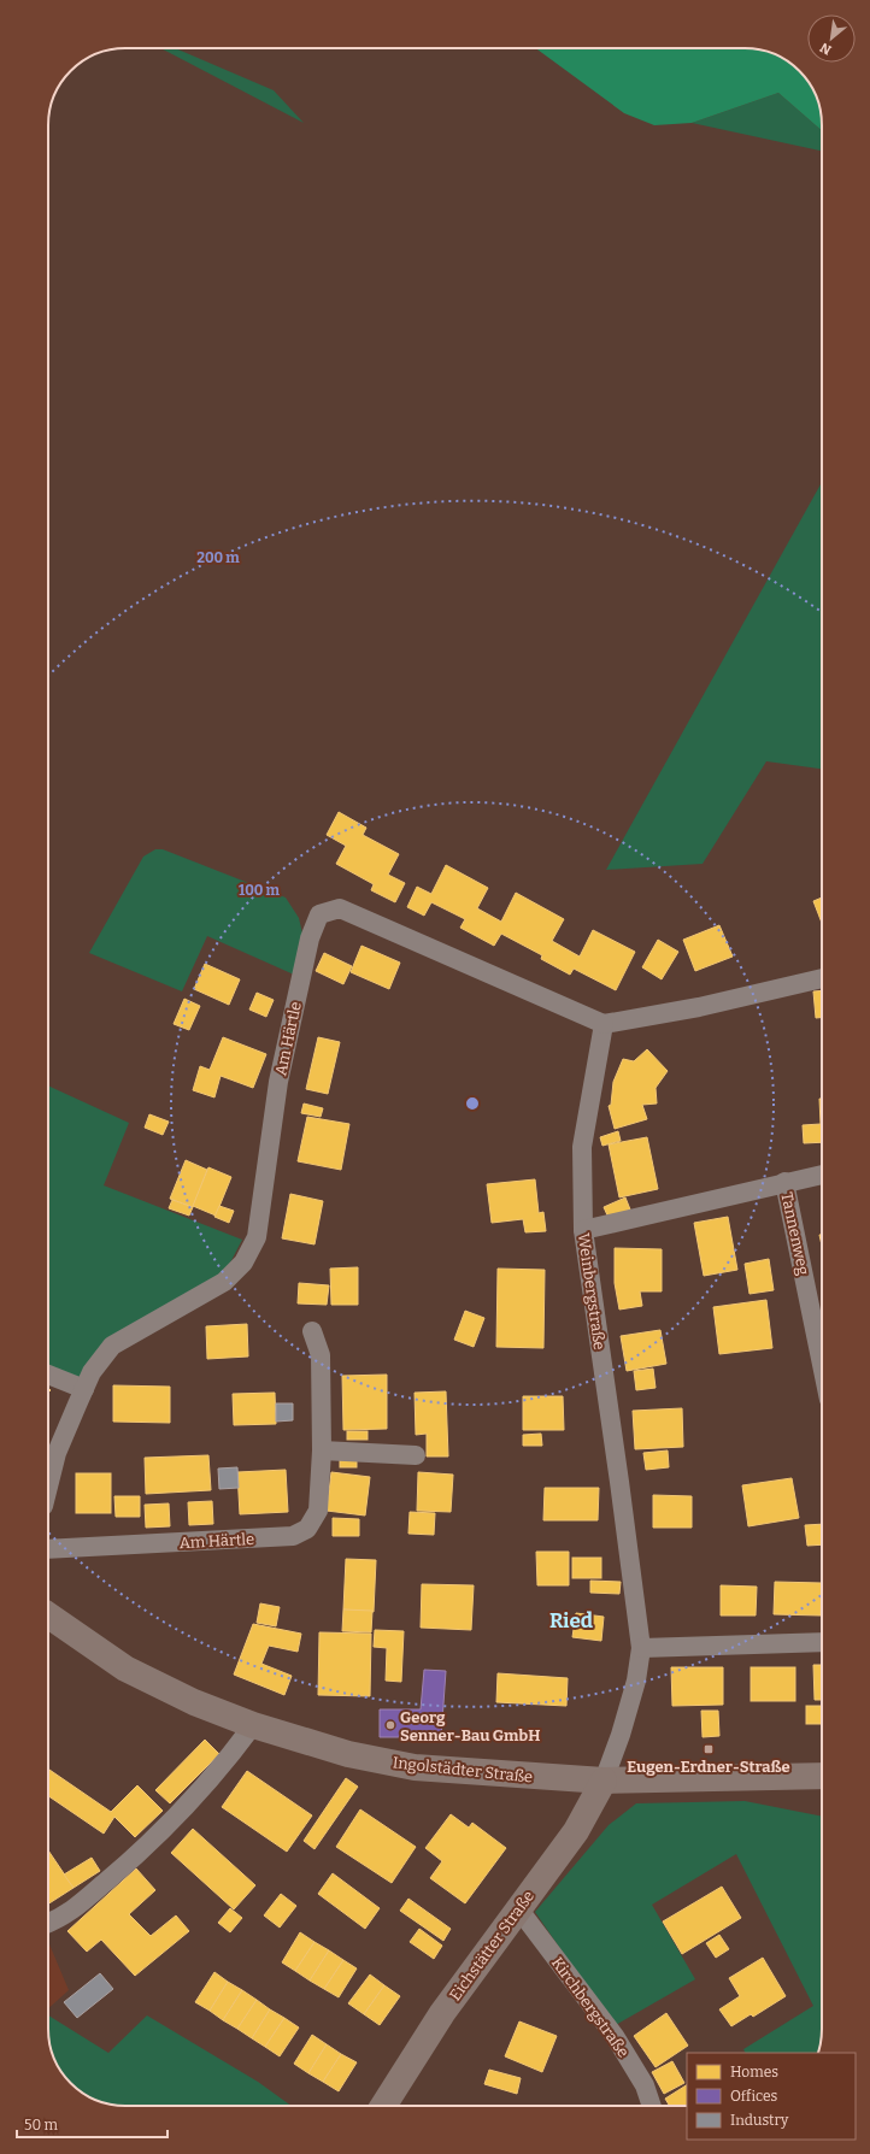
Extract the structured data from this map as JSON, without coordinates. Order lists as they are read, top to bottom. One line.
{"streets":{"main road":["Ingolstädter Straße","Eichstätter Straße"],"street":["Am Härtle","Tannenweg","Weinbergstraße","Kirchbergstraße"]},"crossings":[["Am Härtle","Weinbergstraße"],["Tannenweg","Weinbergstraße"],["Weinbergstraße","Ingolstädter Straße"],["Weinbergstraße","Eichstätter Straße"],["Ingolstädter Straße","Eichstätter Straße"],["Eichstätter Straße","Kirchbergstraße"]],"districts":["Ried"],"places":{"other":["Georg Senner-Bau GmbH"],"transit":["Eugen-Erdner-Straße"]},"legend":["Homes","Offices","Industry"],"scale_bar":"50 m","north":"bottom left","rings":["200 m","100 m"]}
